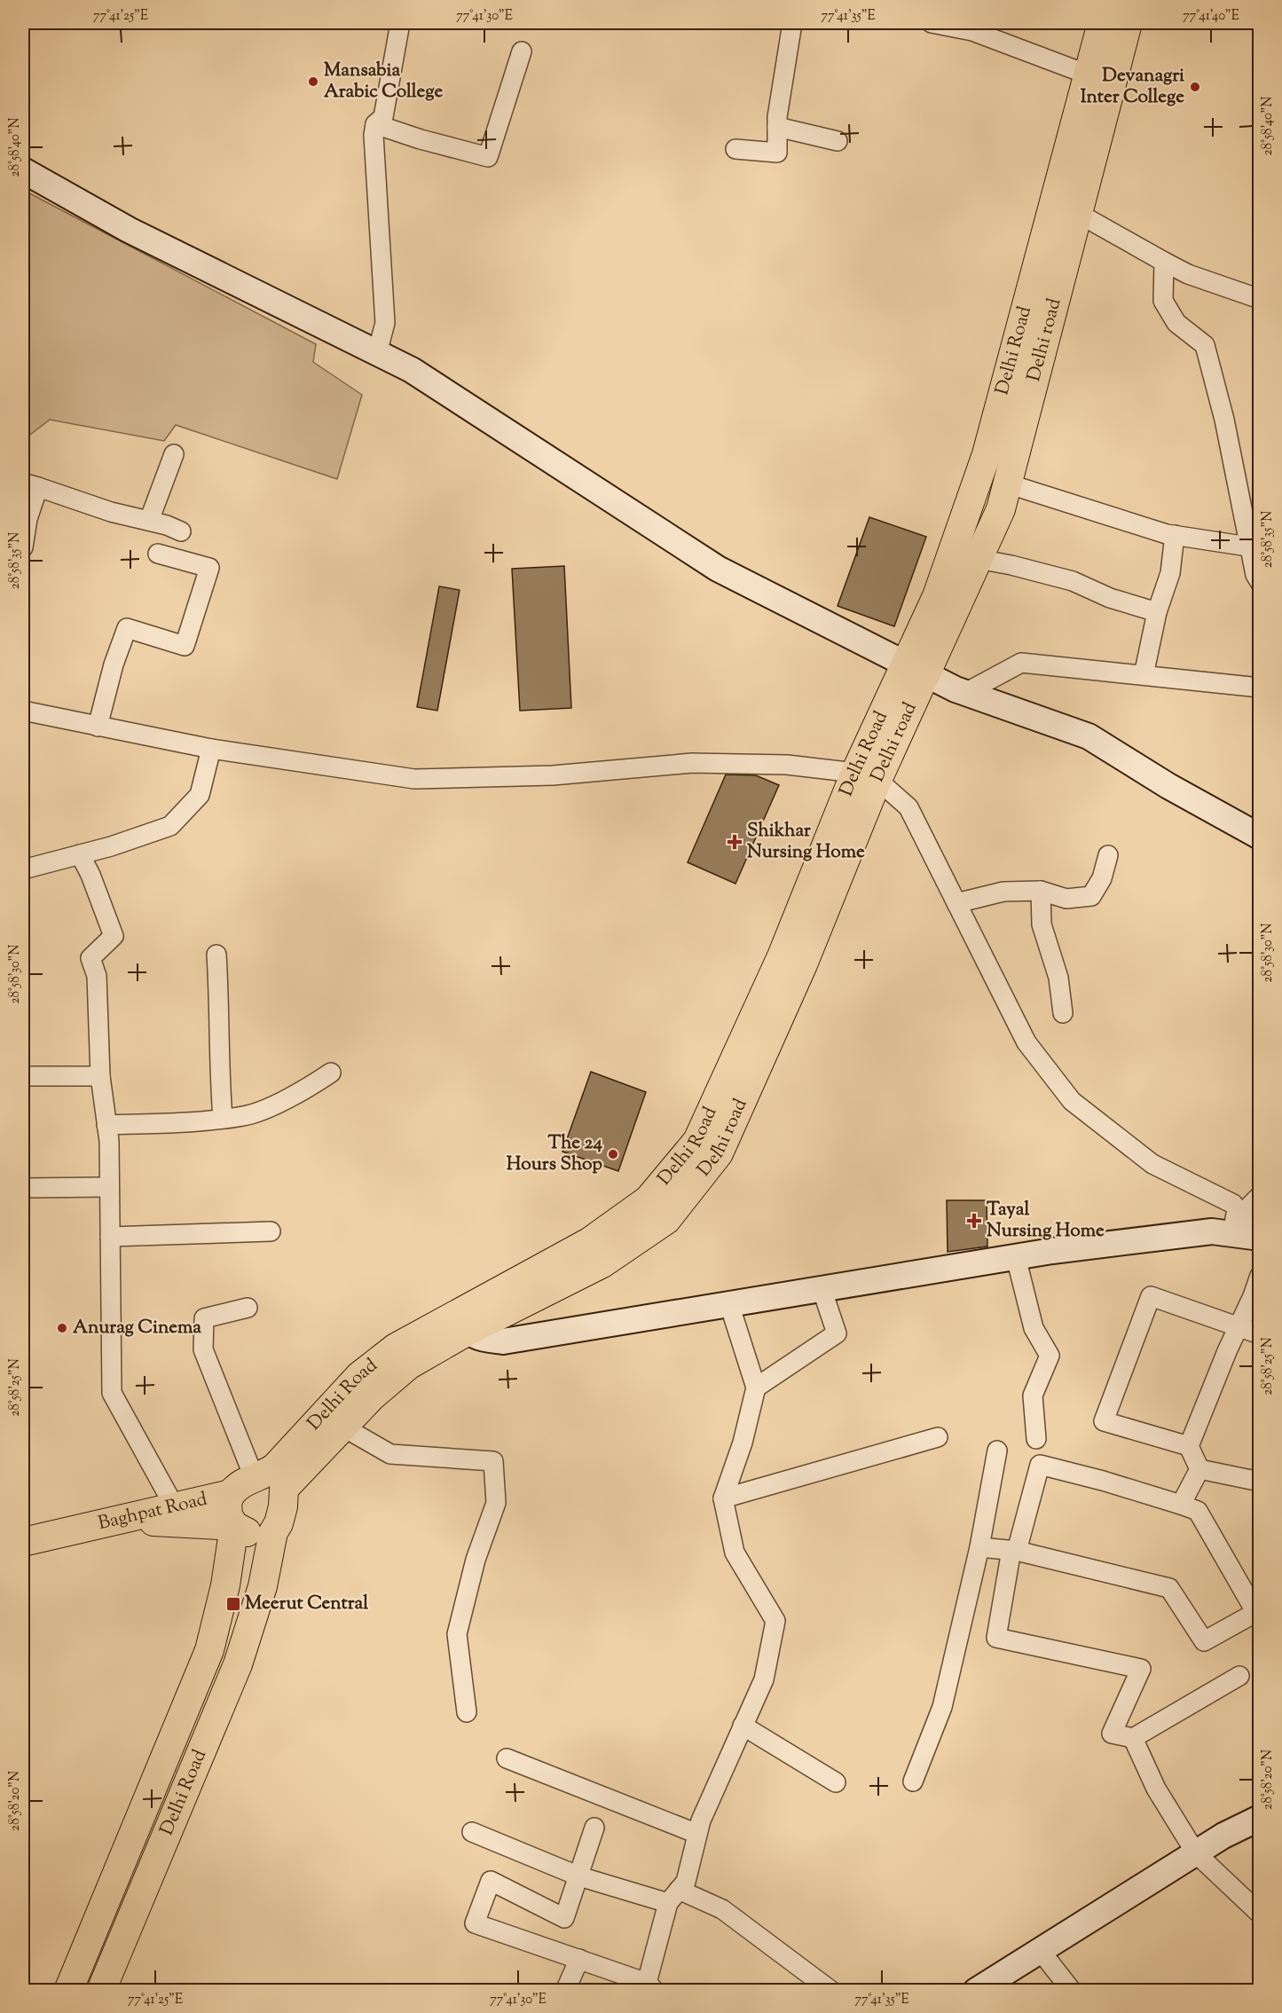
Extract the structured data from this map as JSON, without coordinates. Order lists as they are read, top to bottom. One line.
{"streets":{"main road":["Delhi road","Delhi Road","Baghpat Road"]},"crossings":[["Delhi road","Delhi Road"],["Delhi Road","Baghpat Road"]],"places":{"other":["Mansabia Arabic College","Devanagri Inter College","The 24 Hours Shop","Anurag Cinema"],"health":["Shikhar Nursing Home","Tayal Nursing Home"],"transit":["Meerut Central"]},"coordinates":["77°41'25\"E","77°41'30\"E","77°41'35\"E","77°41'40\"E","28°58'40\"N","28°58'35\"N","28°58'30\"N","28°58'25\"N","28°58'20\"N"]}
